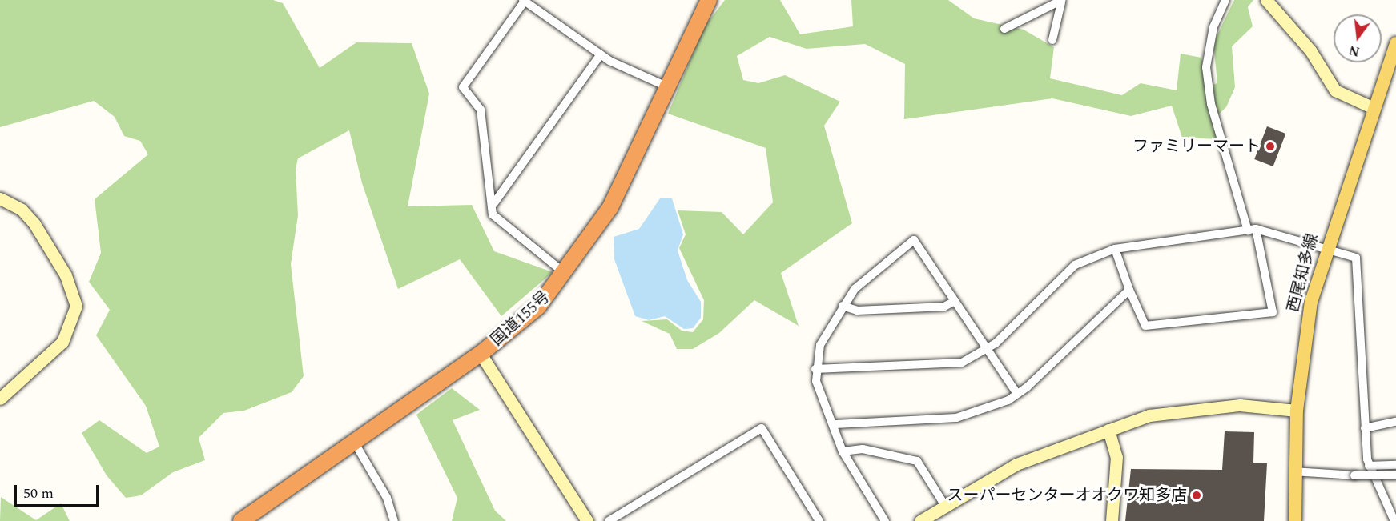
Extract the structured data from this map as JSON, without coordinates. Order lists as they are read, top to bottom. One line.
{"streets":{"highway":["国道155号"],"main road":["西尾知多線"]},"places":["ファミリーマート","スーパーセンターオオクワ知多店"],"scale_bar":"50 m","north":"bottom"}
